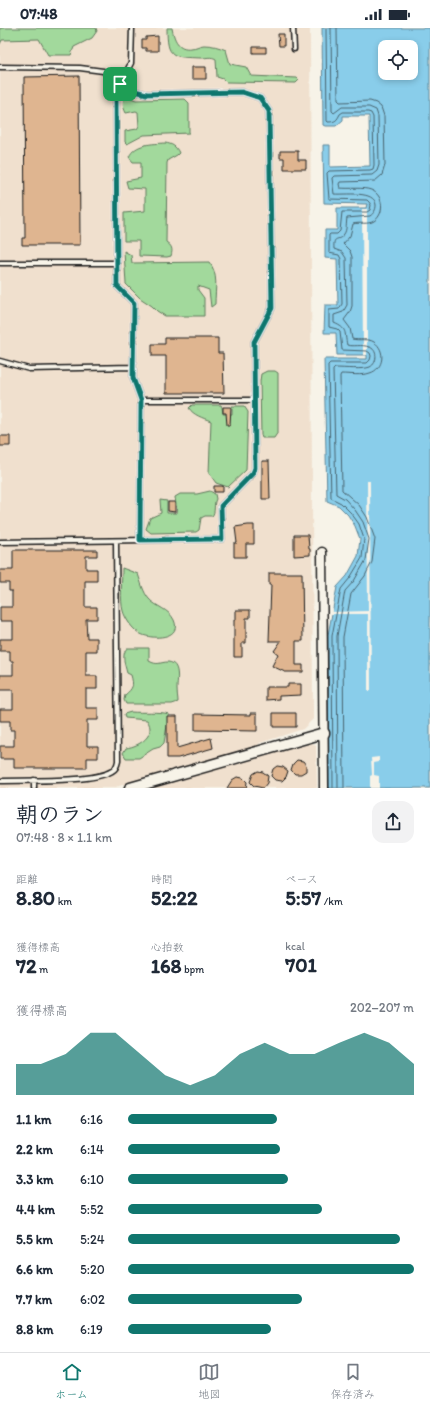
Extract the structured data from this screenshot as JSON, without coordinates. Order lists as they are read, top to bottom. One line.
{"page":{"status":"07:48","heading":["朝のラン","07:48 · 8 × 1.1 km"],"stats":[["距離","8.80 km"],["時間","52:22"],["ペース","5:57 /km"],["獲得標高","72 m"],["心拍数","168 bpm"],["kcal","701"]],"chart":["獲得標高","202–207 m"],"list":[{"name":"1.1 km","note":"6:16"},{"name":"2.2 km","note":"6:14"},{"name":"3.3 km","note":"6:10"},{"name":"4.4 km","note":"5:52"},{"name":"5.5 km","note":"5:24"},{"name":"6.6 km","note":"5:20"},{"name":"7.7 km","note":"6:02"},{"name":"8.8 km","note":"6:19"}],"tabs":["ホーム","地図","保存済み"]}}
